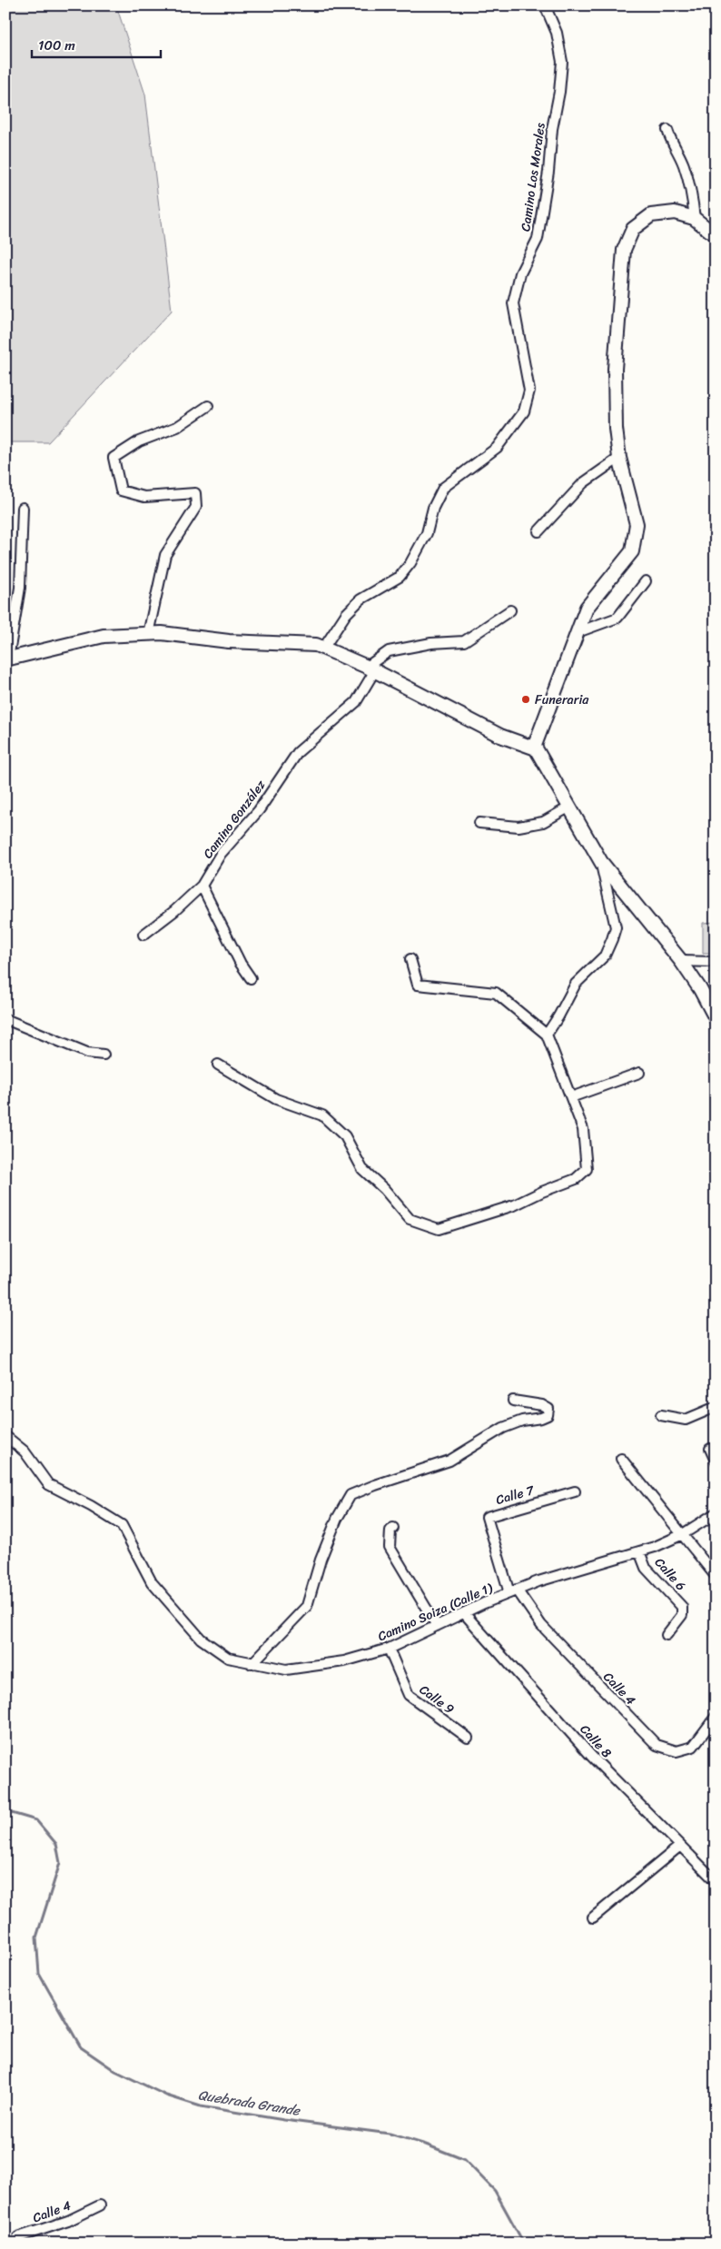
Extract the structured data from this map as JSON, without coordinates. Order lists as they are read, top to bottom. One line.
{"streets":{"street":["Camino Los Morales","Camino González","Calle 7","Calle 6","Camino Soiza (Calle 1)","Calle 4","Calle 9","Calle 8"]},"crossings":[["Calle 7","Camino Soiza (Calle 1)"],["Calle 7","Calle 4"],["Calle 6","Camino Soiza (Calle 1)"],["Camino Soiza (Calle 1)","Calle 4"],["Camino Soiza (Calle 1)","Calle 9"],["Camino Soiza (Calle 1)","Calle 8"]],"water":["Quebrada Grande"],"places":["Funeraria"],"scale_bar":"100 m"}
